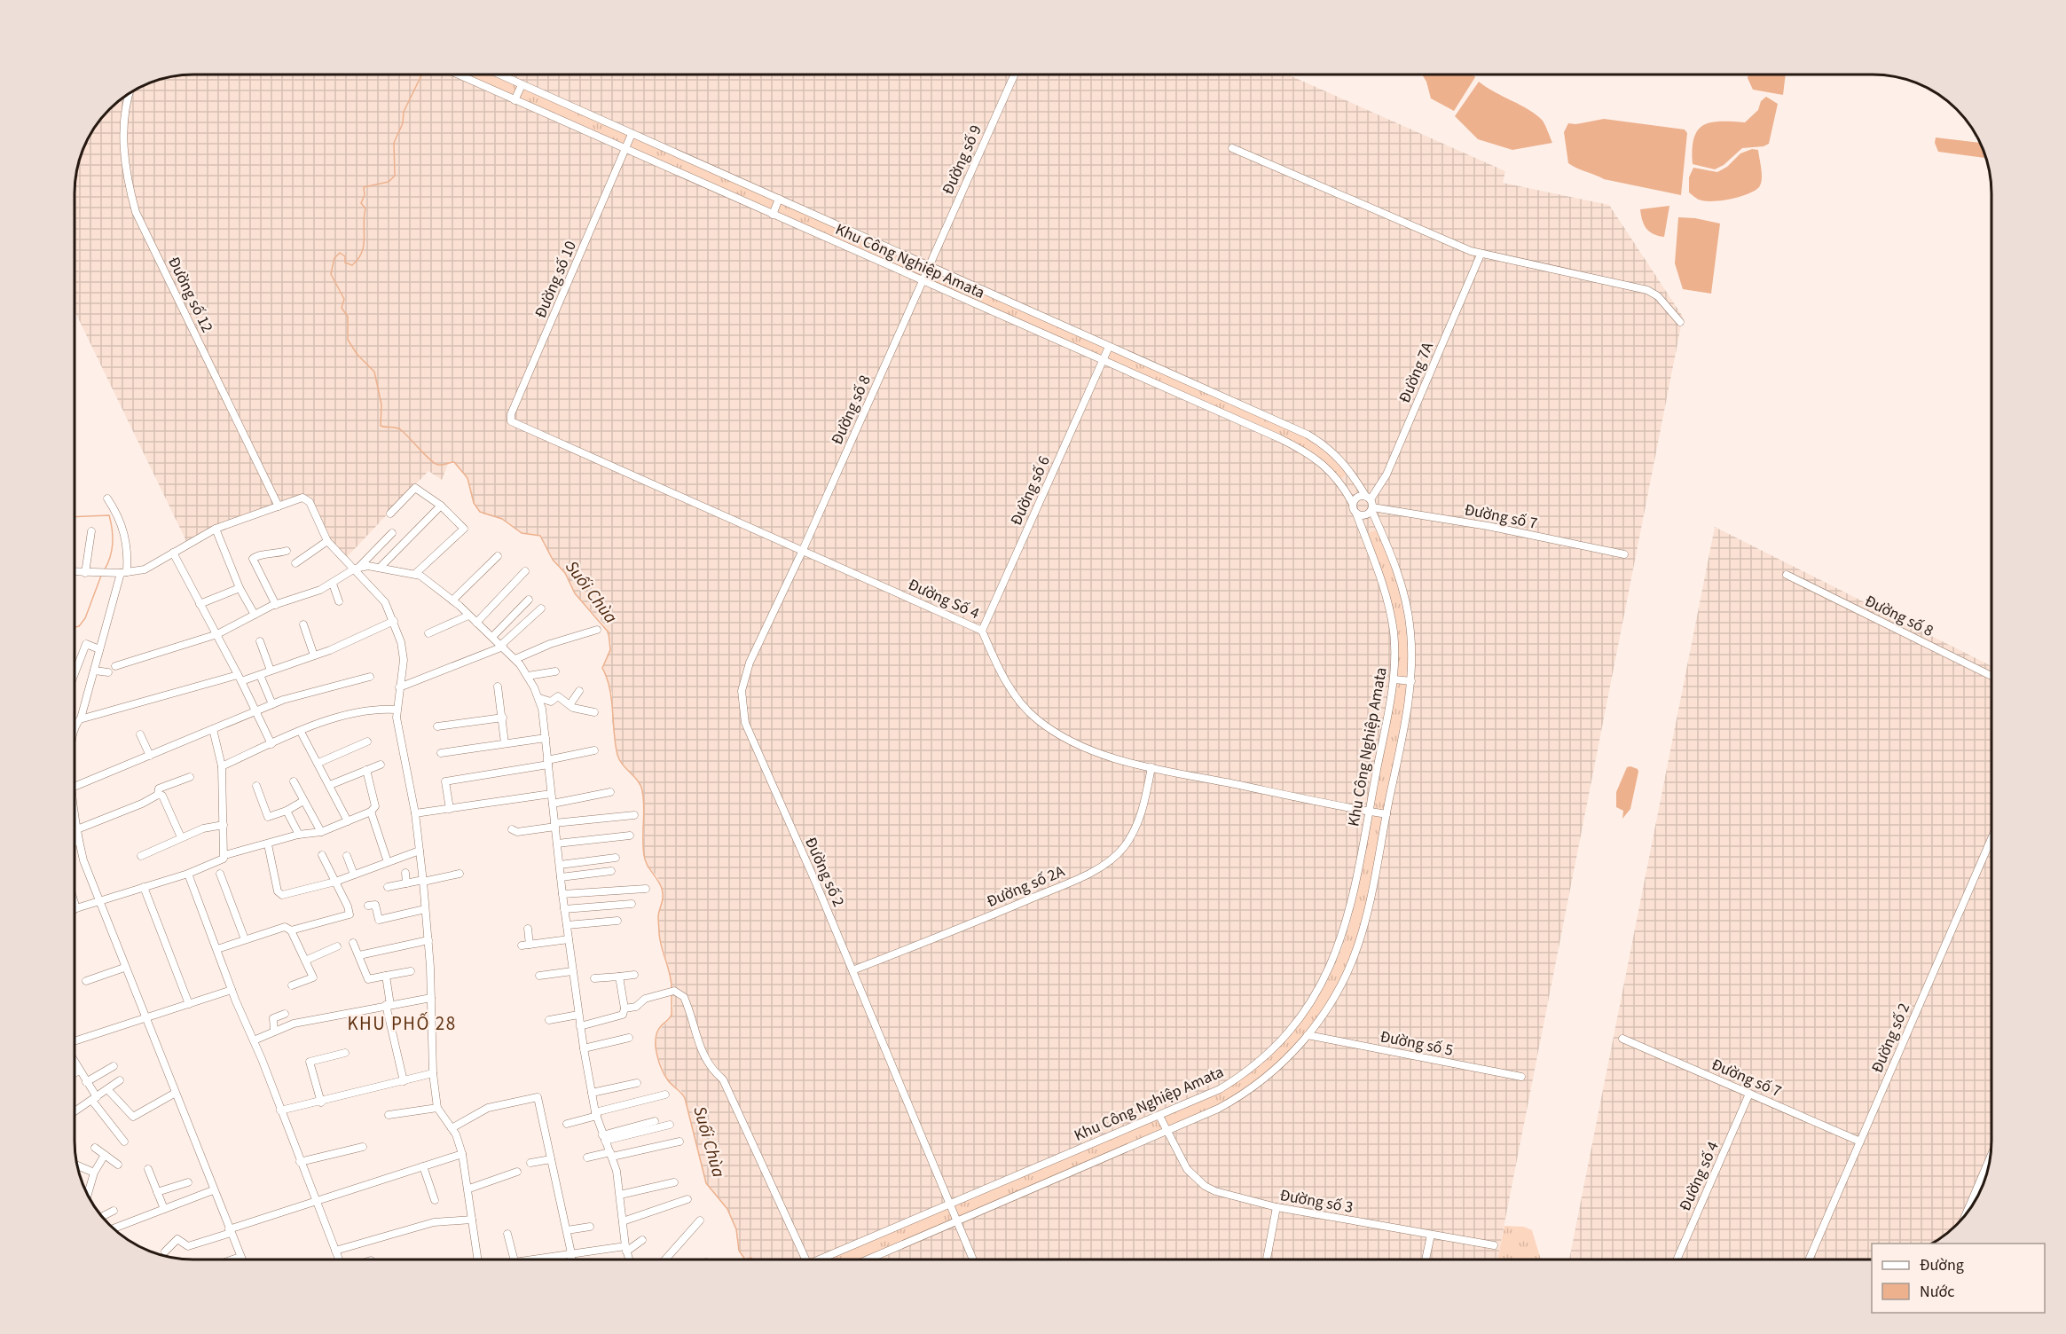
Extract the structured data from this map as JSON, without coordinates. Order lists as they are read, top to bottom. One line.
{"streets":{"street":["Đường số 9","Khu Công Nghiệp Amata","Đường số 10","Đường số 12","Đường 7A","Đường số 8","Đường số 6","Đường số 7","Đường Số 4","Đường số 2","Đường số 2A","Đường số 5","Đường số 4","Đường số 3"]},"crossings":[["Đường số 9","Khu Công Nghiệp Amata"],["Đường số 9","Đường số 8"],["Khu Công Nghiệp Amata","Đường số 10"],["Khu Công Nghiệp Amata","Đường 7A"],["Khu Công Nghiệp Amata","Đường số 8"],["Khu Công Nghiệp Amata","Đường số 6"],["Khu Công Nghiệp Amata","Đường số 7"],["Khu Công Nghiệp Amata","Đường Số 4"],["Khu Công Nghiệp Amata","Đường số 2"],["Khu Công Nghiệp Amata","Đường số 5"],["Khu Công Nghiệp Amata","Đường số 3"],["Đường số 10","Đường Số 4"],["Đường 7A","Đường số 7"],["Đường số 8","Đường Số 4"],["Đường số 8","Đường số 2"],["Đường số 6","Đường Số 4"],["Đường số 7","Đường số 2"],["Đường số 7","Đường số 4"],["Đường Số 4","Đường số 2"],["Đường Số 4","Đường số 2A"],["Đường số 2","Đường số 2A"]],"districts":["KHU PHỐ 28"],"water":["Suối Chùa"],"legend":["Đường","Nước"]}
